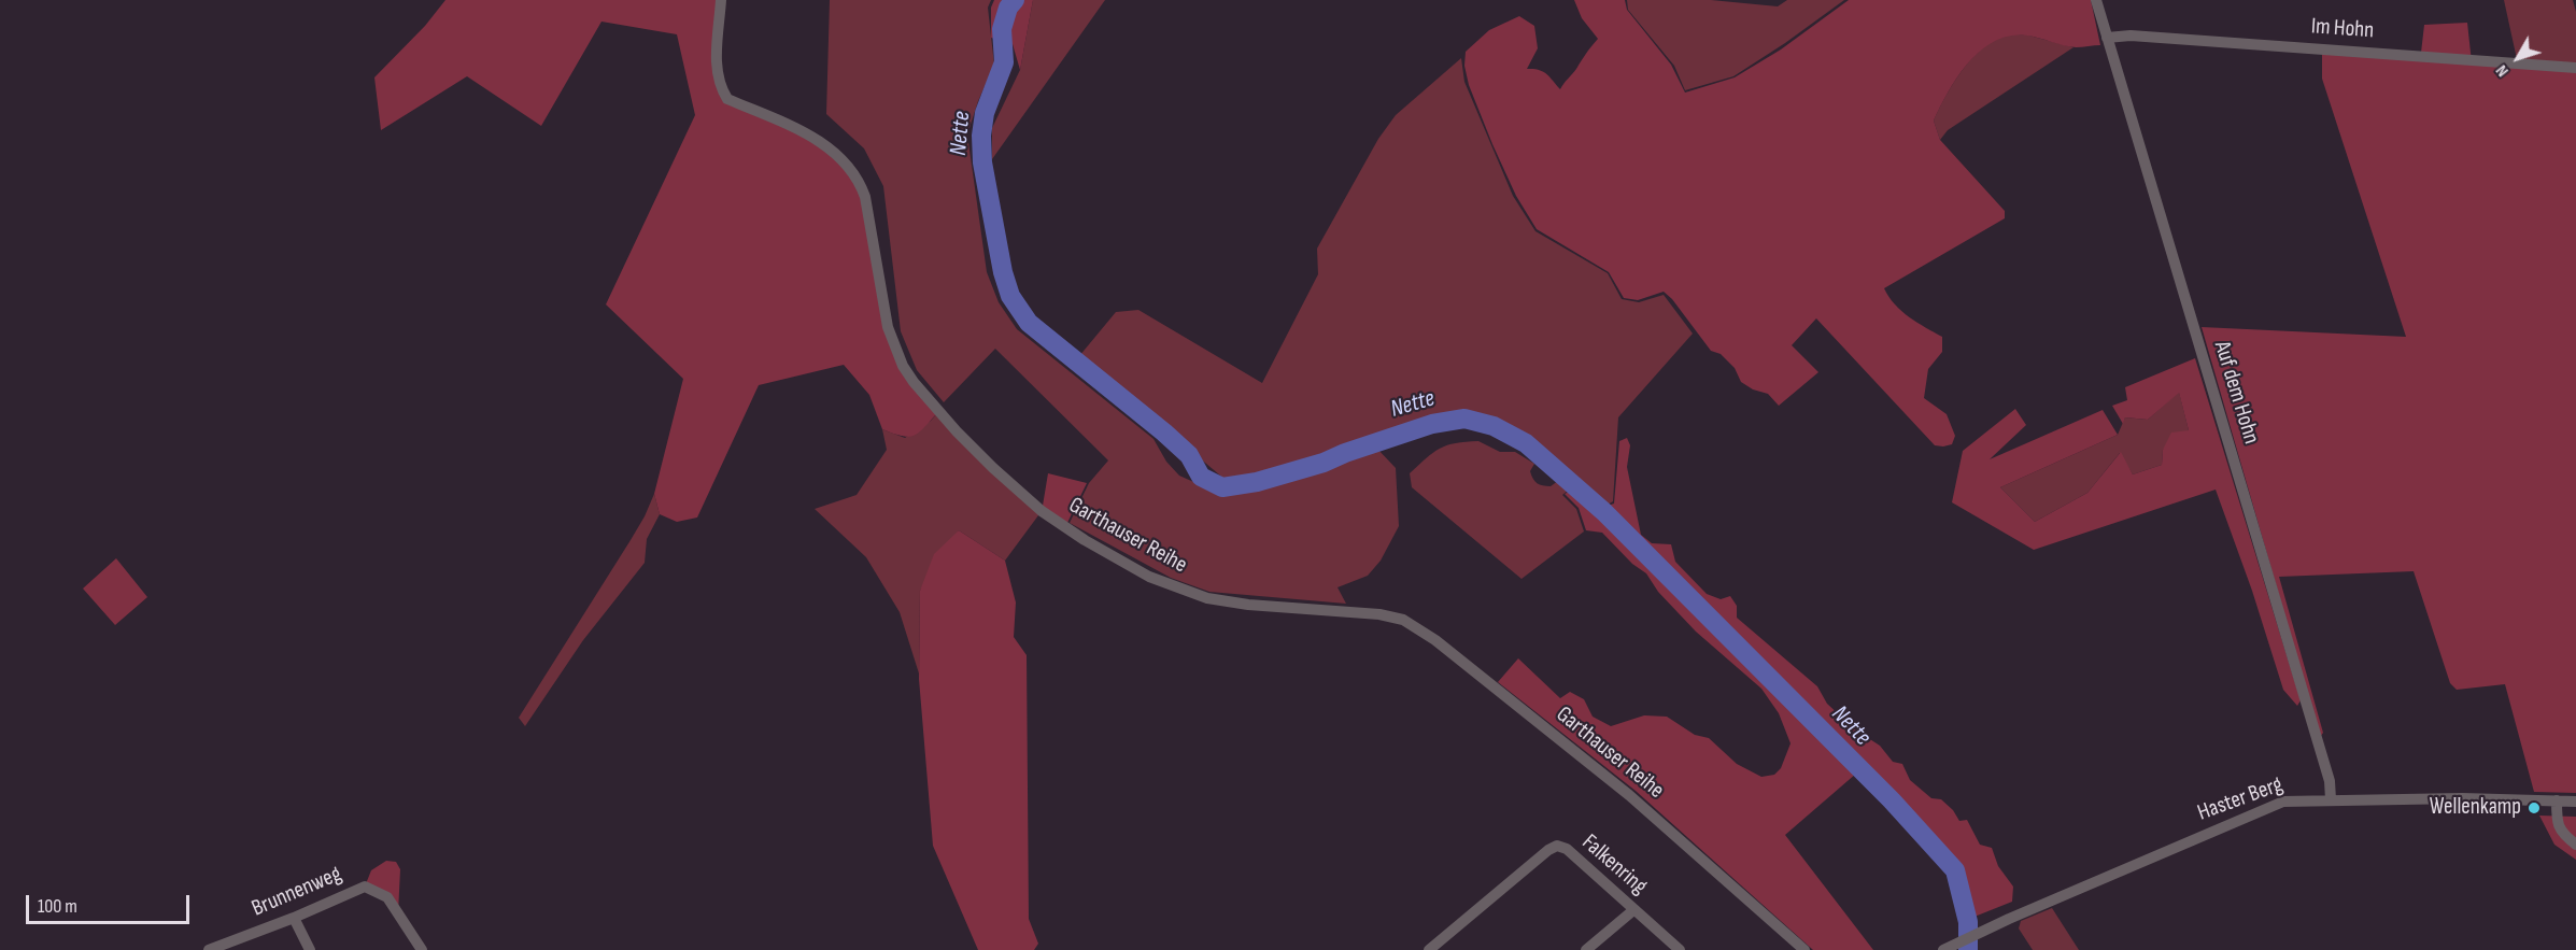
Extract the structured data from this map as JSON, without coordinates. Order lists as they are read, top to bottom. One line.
{"streets":{"street":["Im Hohn","Auf dem Hohn","Garthauser Reihe","Haster Berg","Falkenring","Brunnenweg"]},"crossings":[["Im Hohn","Auf dem Hohn"],["Auf dem Hohn","Haster Berg"]],"water":["Nette"],"places":["Wellenkamp"],"scale_bar":"100 m","north":"bottom left"}
